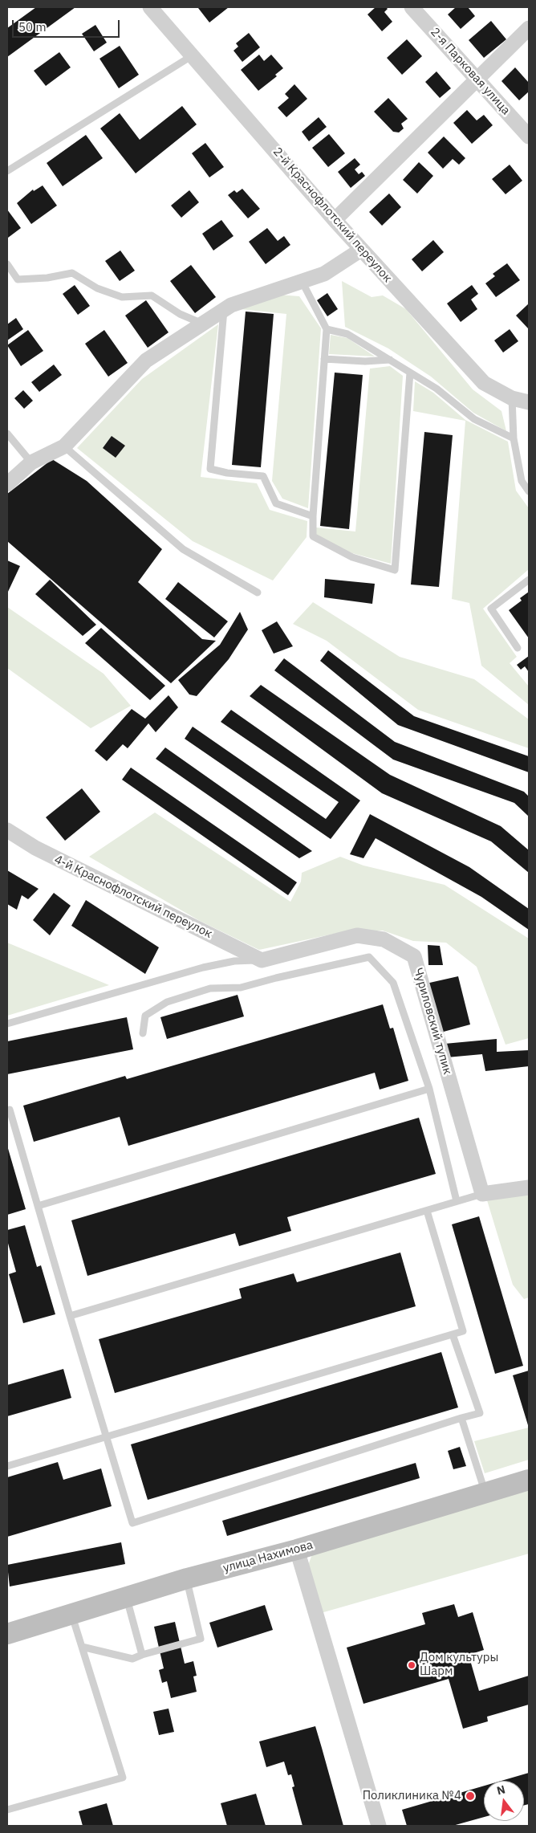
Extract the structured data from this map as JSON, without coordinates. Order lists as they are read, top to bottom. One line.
{"streets":{"street":["2-я Парковая улица","2-й Краснофлотский переулок","4-й Краснофлотский переулок","Чуриловский тупик","улица Нахимова"]},"crossings":[["4-й Краснофлотский переулок","Чуриловский тупик"]],"places":["Дом культуры Шарм","Поликлиника №4"],"scale_bar":"50 m","north":"top"}
